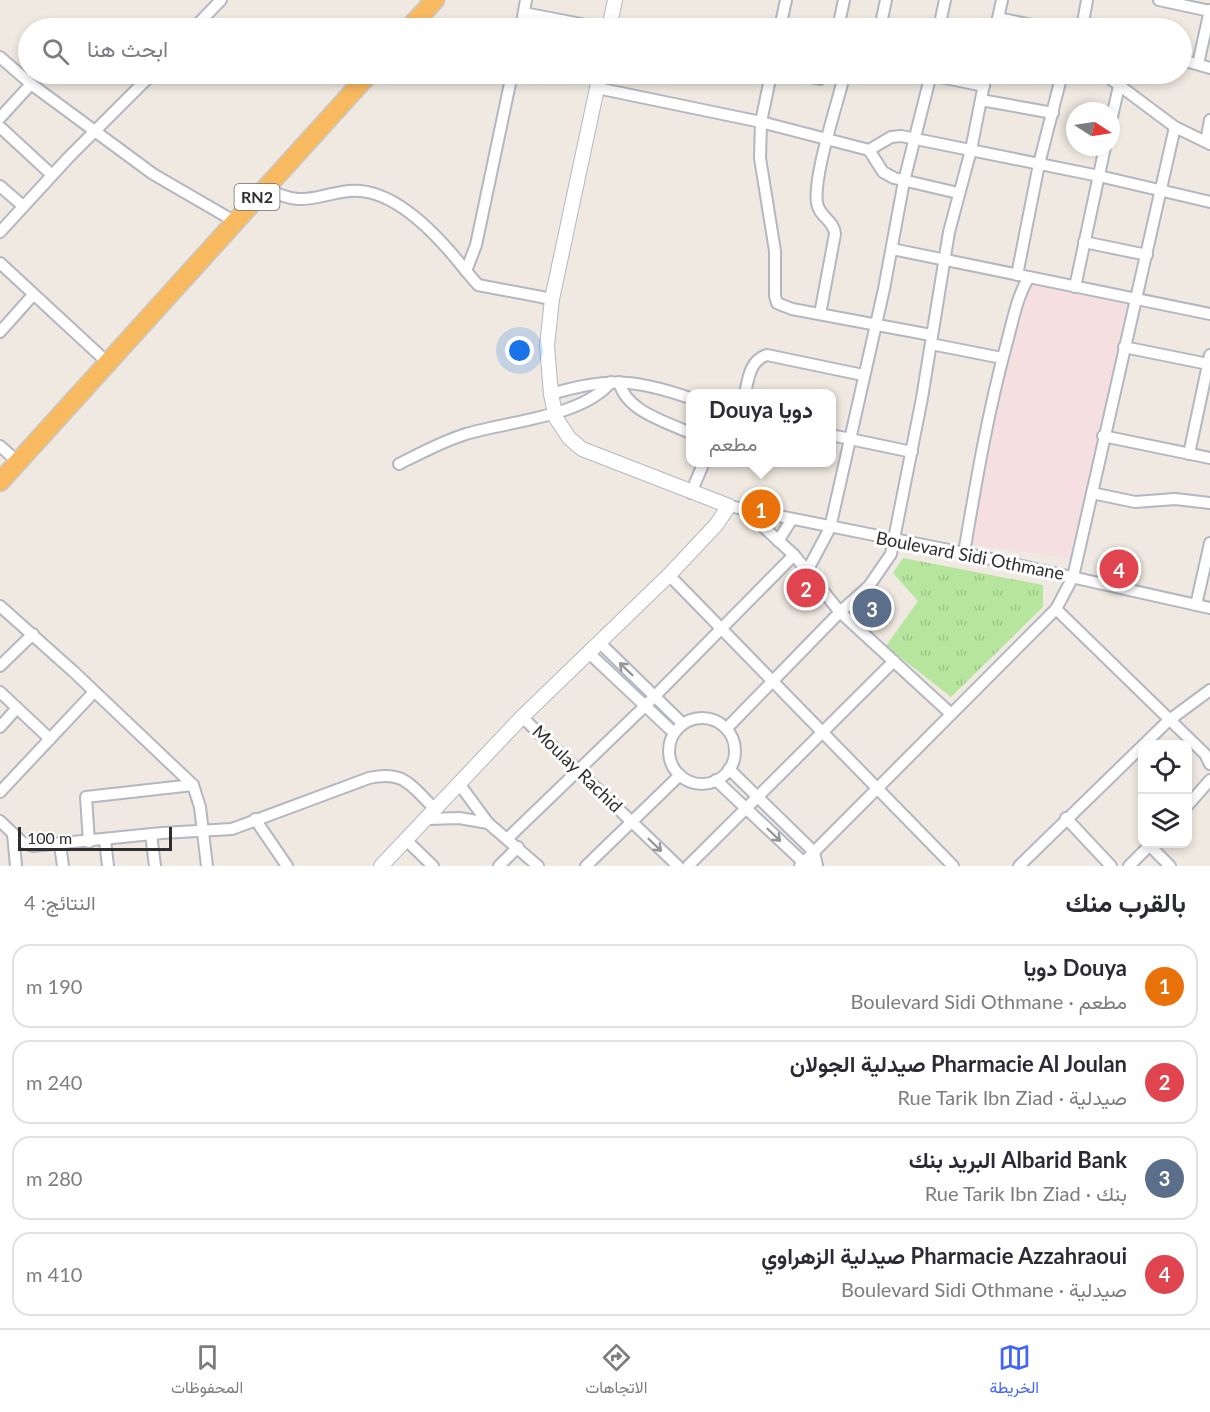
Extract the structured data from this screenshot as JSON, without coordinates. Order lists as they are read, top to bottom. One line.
{"streets":{"highway":["RN2"],"street":["Boulevard Sidi Othmane","Moulay Rachid"]},"scale_bar":"100 m","north":"right","page":{"search":"ابحث هنا","popup":["Douya دويا","مطعم"],"pins":["1","4","2","3"],"scale":"100 m","heading":["بالقرب منك","النتائج: 4"],"list":[{"mark":"1","name":"Douya دويا","note":"مطعم · Boulevard Sidi Othmane","value":"190 m"},{"mark":"2","name":"Pharmacie Al Joulan صيدلية الجولان","note":"صيدلية · Rue Tarik Ibn Ziad","value":"240 m"},{"mark":"3","name":"Albarid Bank البريد بنك","note":"بنك · Rue Tarik Ibn Ziad","value":"280 m"},{"mark":"4","name":"Pharmacie Azzahraoui صيدلية الزهراوي","note":"صيدلية · Boulevard Sidi Othmane","value":"410 m"}],"nav":["الخريطة","الاتجاهات","المحفوظات"]}}
